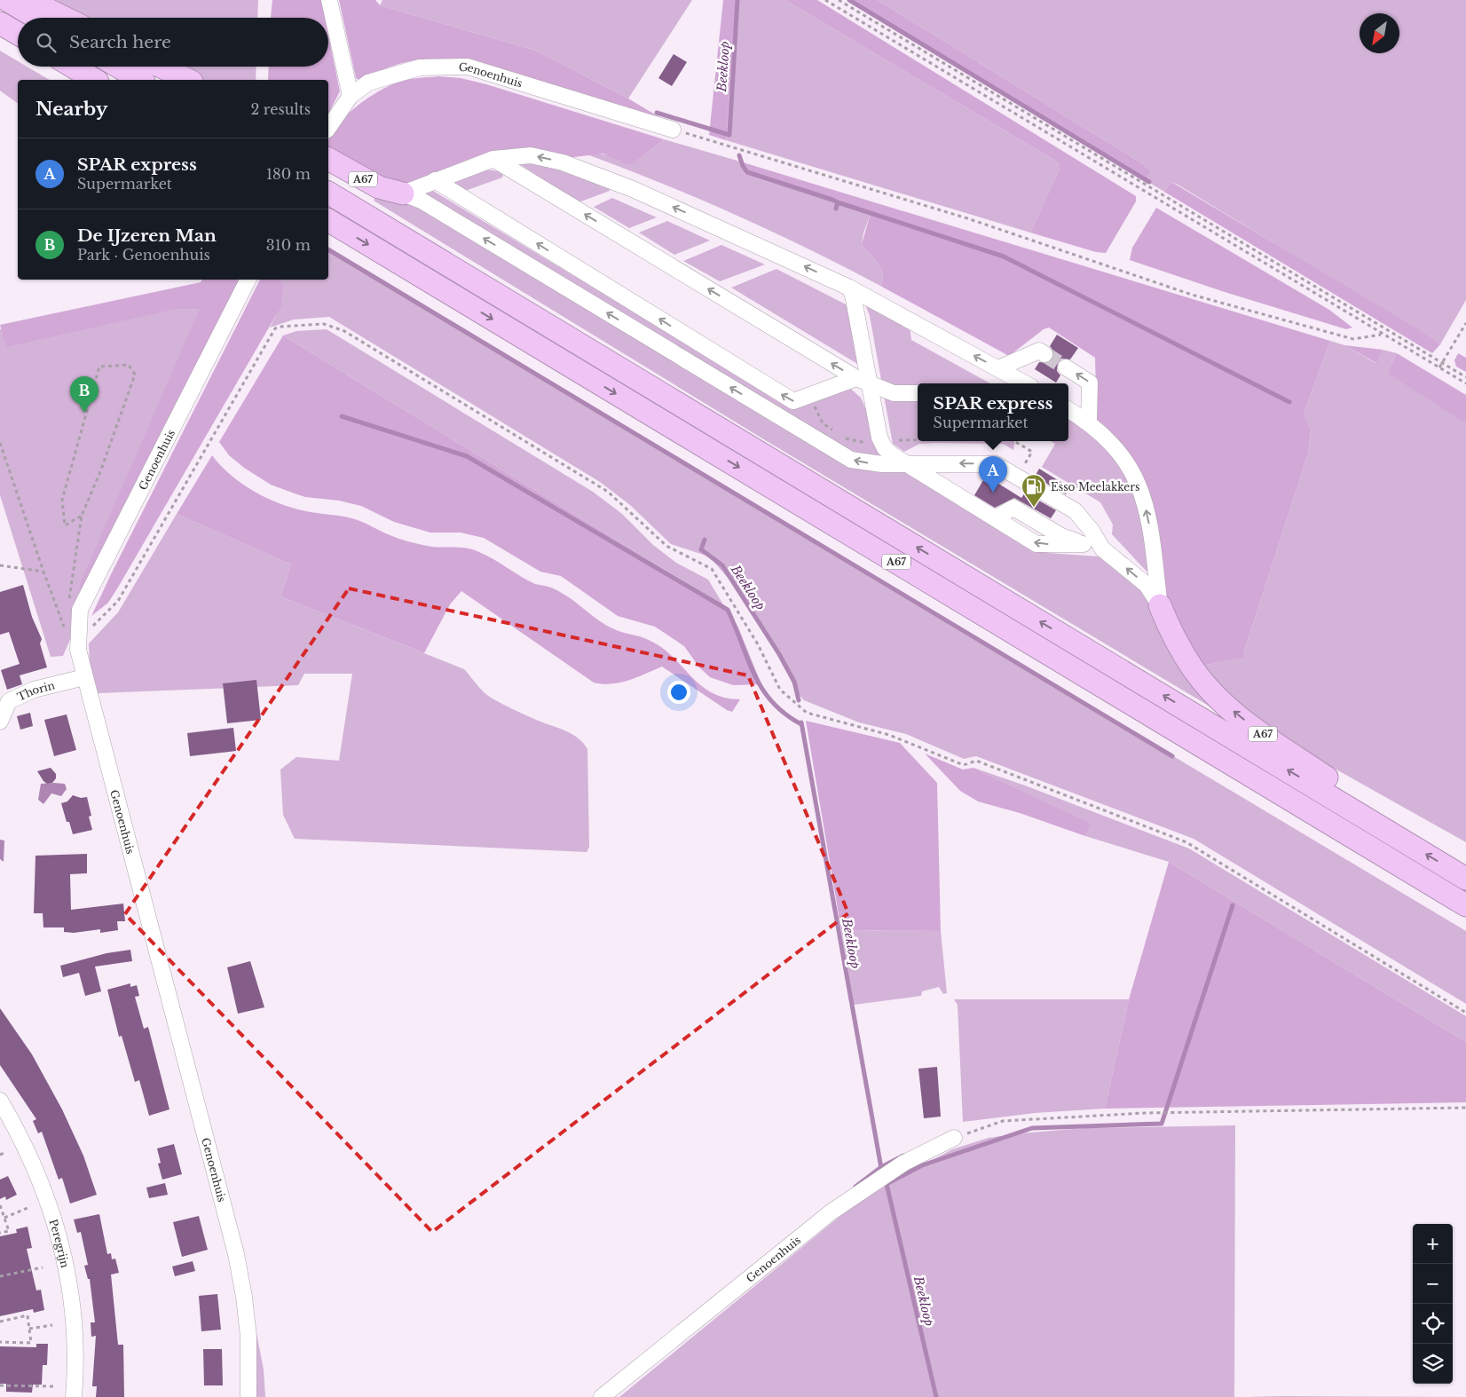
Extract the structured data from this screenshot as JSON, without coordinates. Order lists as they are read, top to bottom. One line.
{"streets":{"highway":["A67"],"street":["Genoenhuis","Thorin","Peregrijn"]},"crossings":[["Genoenhuis","Thorin"]],"water":["Beekloop"],"places":{"fuel station":["Esso Meelakkers"]},"north":"bottom left","page":{"search":"Search here","heading":["Nearby","2 results"],"list":[{"mark":"A","name":"SPAR express","note":"Supermarket","value":"180 m"},{"mark":"B","name":"De IJzeren Man","note":"Park · Genoenhuis","value":"310 m"}],"pins":["B","A"],"popup":["SPAR express","Supermarket"],"map_buttons":["+","−"]}}
